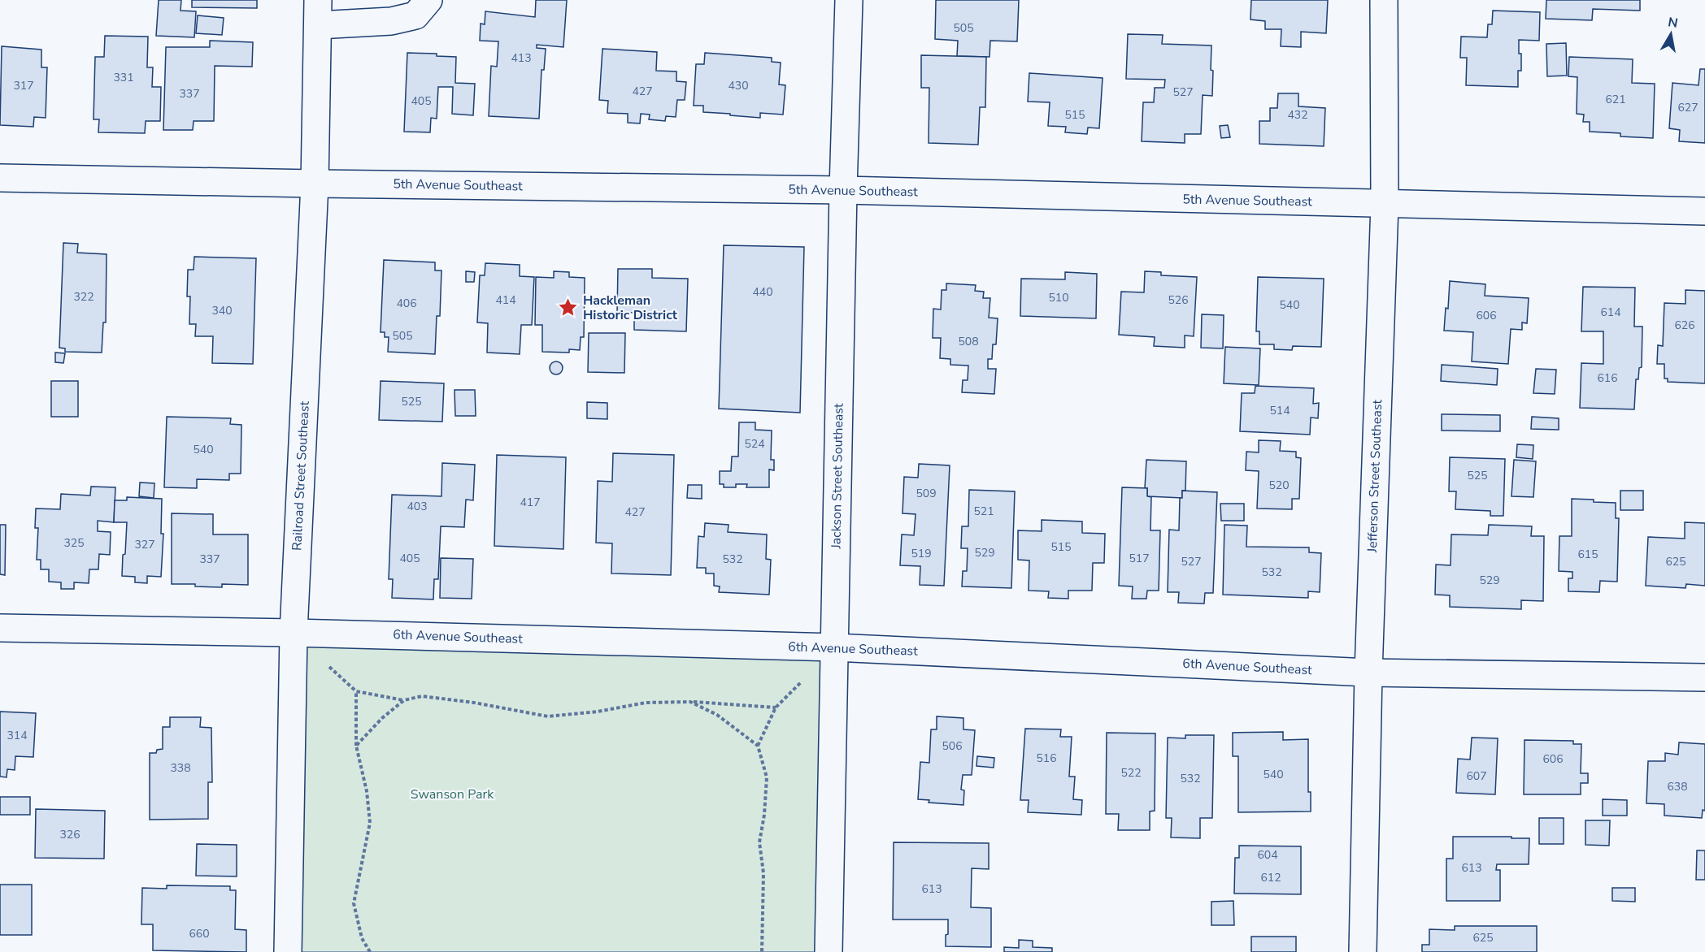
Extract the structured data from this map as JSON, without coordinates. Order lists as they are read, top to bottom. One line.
{"streets":{"street":["5th Avenue Southeast","Railroad Street Southeast","Jackson Street Southeast","Jefferson Street Southeast","6th Avenue Southeast"]},"crossings":[["5th Avenue Southeast","Railroad Street Southeast"],["5th Avenue Southeast","Jackson Street Southeast"],["5th Avenue Southeast","Jefferson Street Southeast"],["Railroad Street Southeast","6th Avenue Southeast"],["Jackson Street Southeast","6th Avenue Southeast"],["Jefferson Street Southeast","6th Avenue Southeast"]],"parks":["Swanson Park"],"places":{"place":["Hackleman Historic District"]},"house_numbers":["505","413","331","317","430","427","527","337","621","405","627","515","432","440","322","510","414","526","406","540","340","614","606","626","505","508","616","525","514","524","540","525","520","509","417","403","521","427","325","327","515","529","519","615","405","517","337","532","527","625","532","529","314","506","516","606","338","522","540","607","532","638","326","604","613","612","613","660","625"],"north":"top"}
